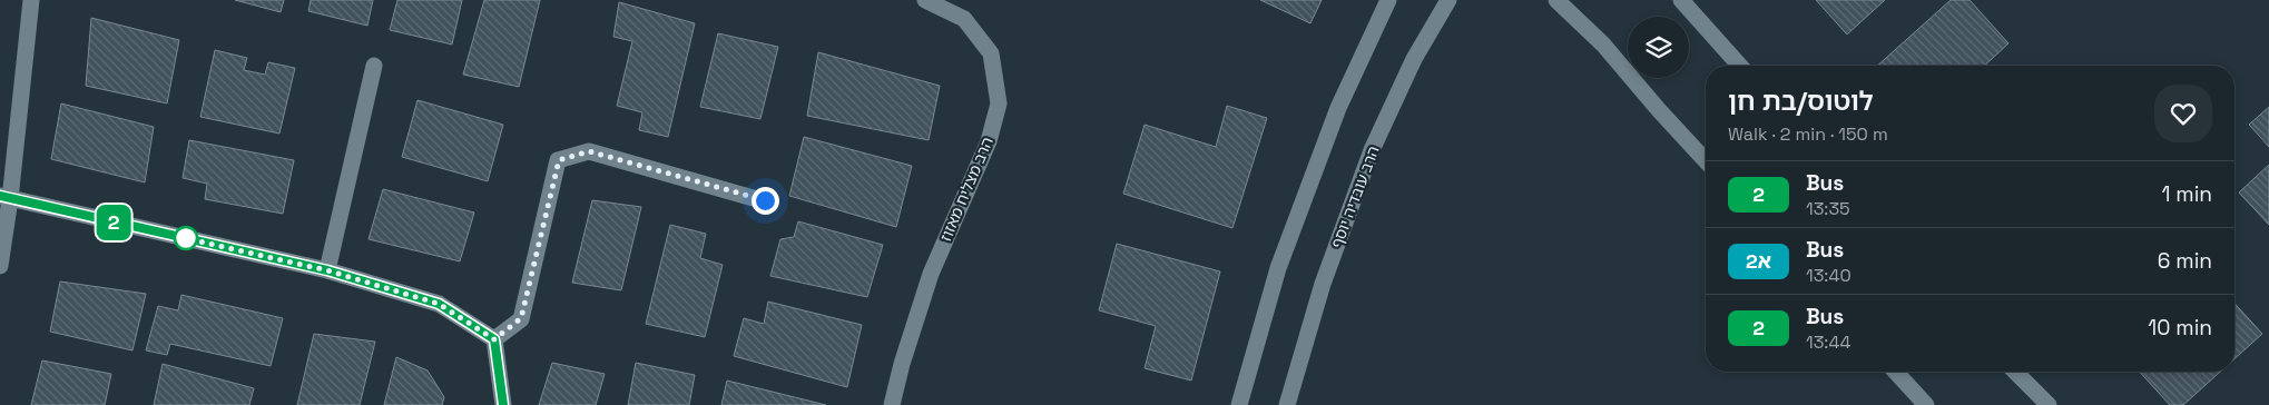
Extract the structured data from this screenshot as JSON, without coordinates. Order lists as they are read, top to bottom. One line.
{"streets":{"street":["הרב מצליח מאזוז","הרב עובדיה יוסף"]},"lines":["bus line 2"],"page":{"on_map":"2","heading":["לוטוס/בת חן","Walk · 2 min · 150 m"],"list":[{"mark":"2","name":"Bus","note":"13:35","value":"1 min"},{"mark":"2א","name":"Bus","note":"13:40","value":"6 min"},{"mark":"2","name":"Bus","note":"13:44","value":"10 min"}]}}
